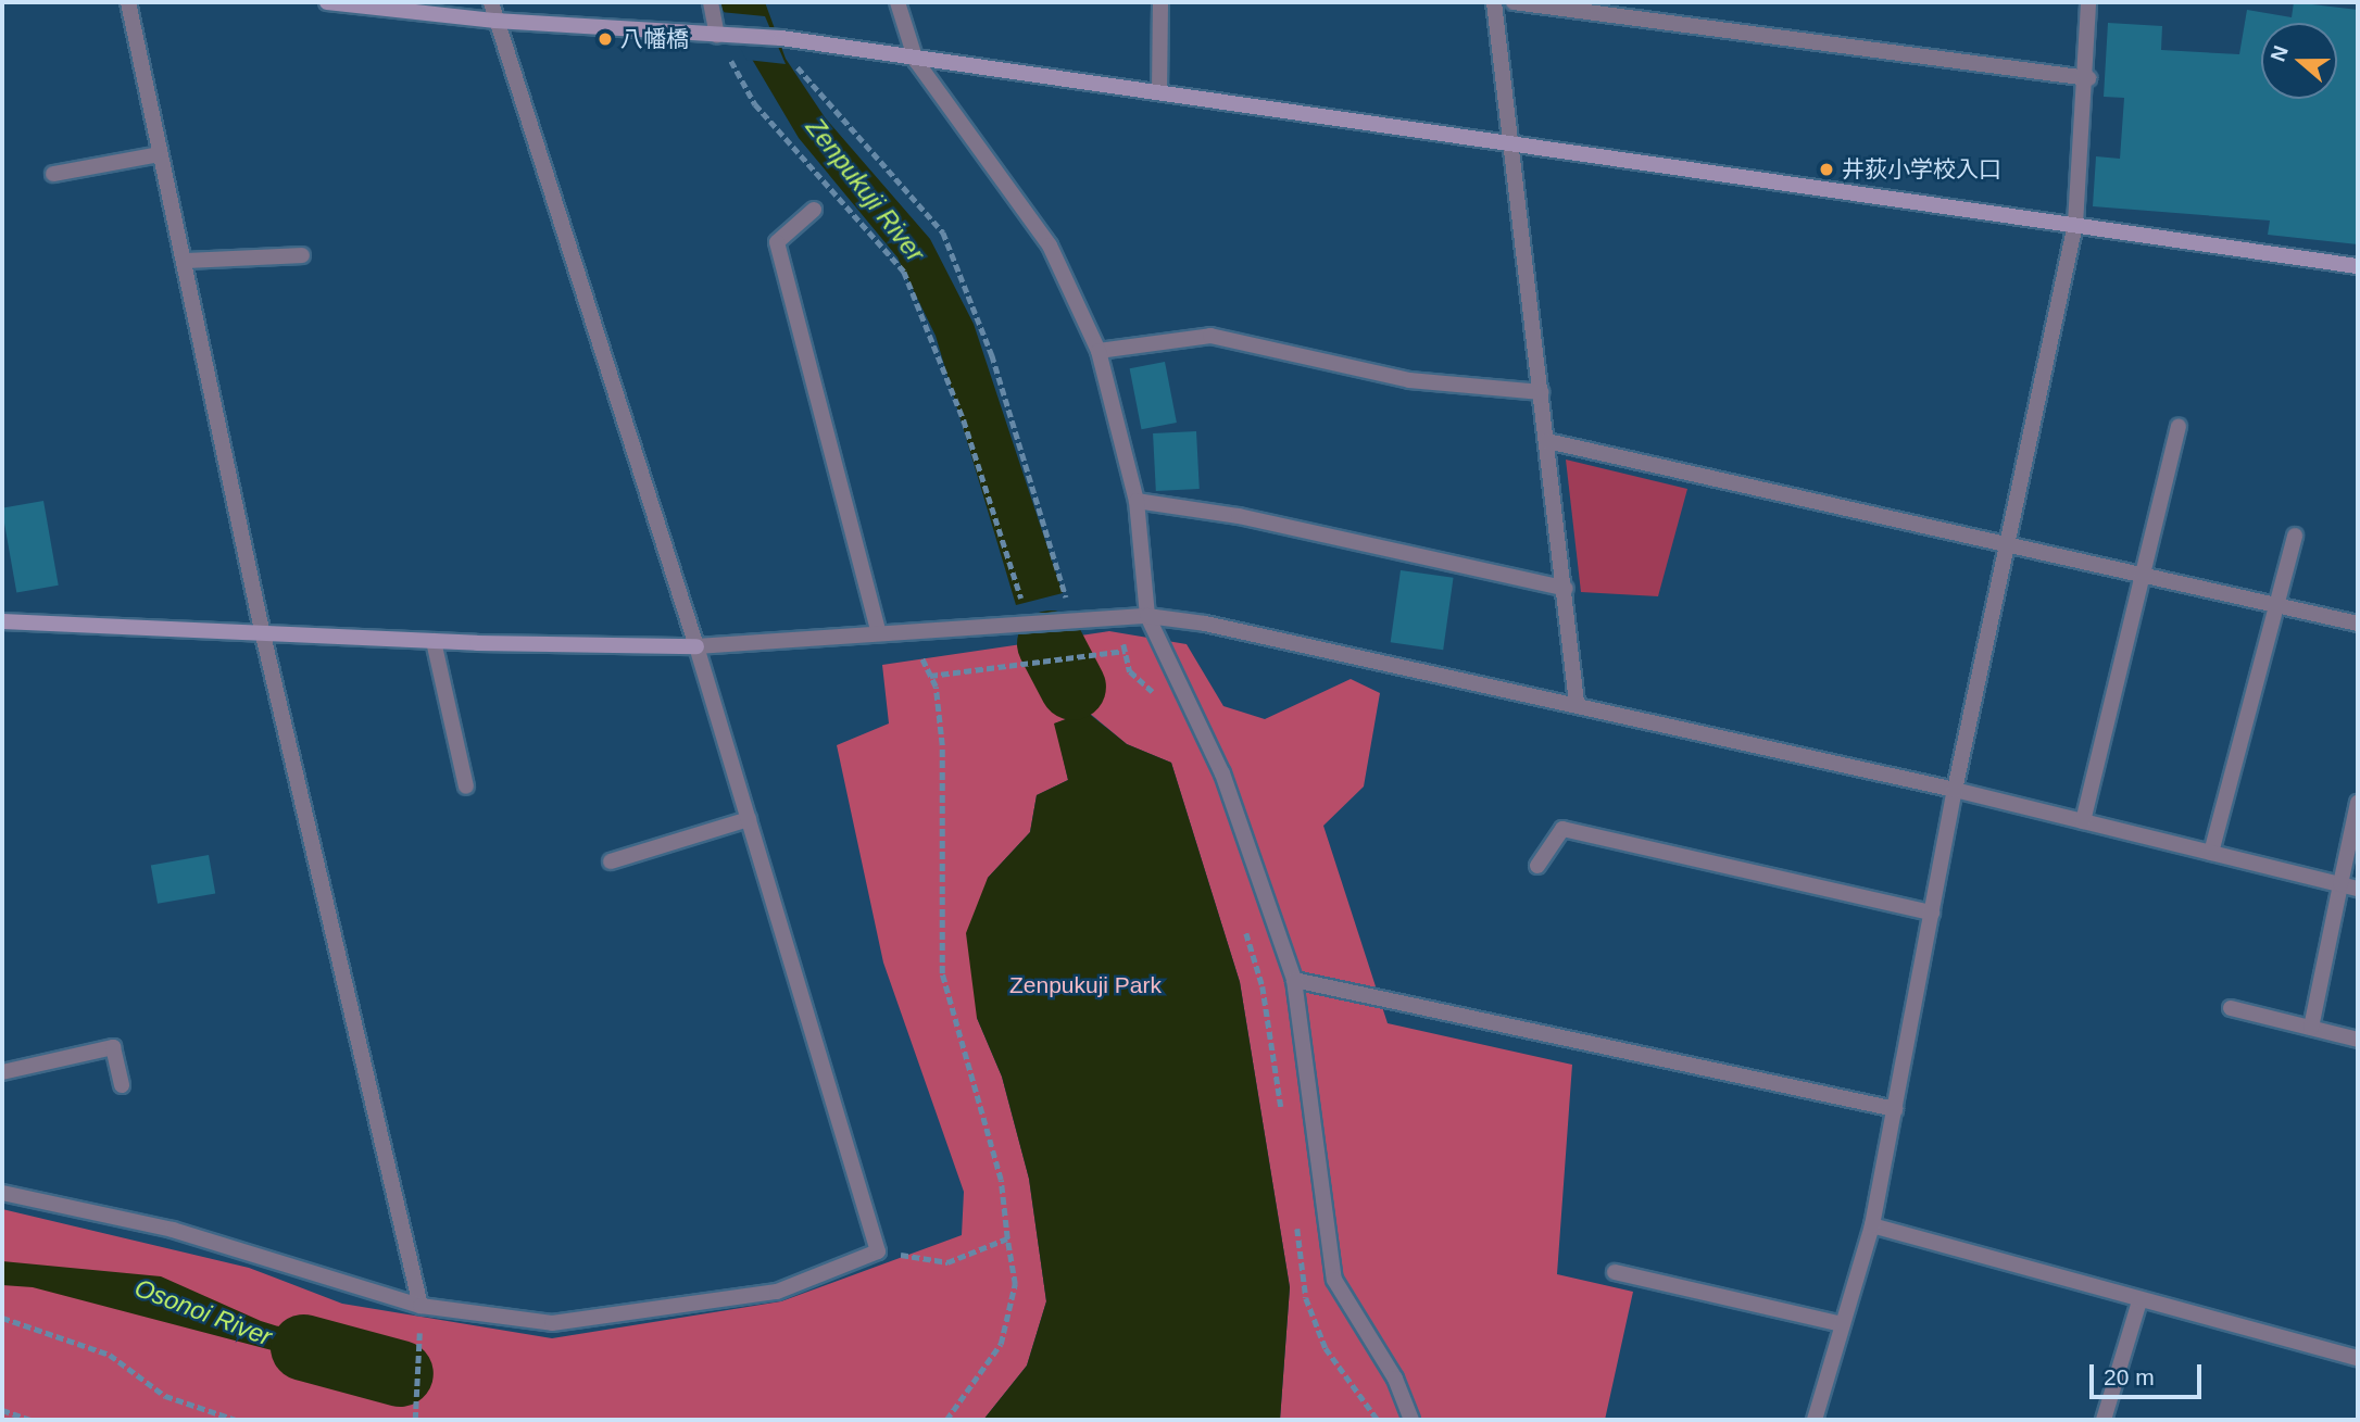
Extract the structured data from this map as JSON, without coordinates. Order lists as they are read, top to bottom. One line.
{"water":["Zenpukuji River","Osonoi River"],"parks":["Zenpukuji Park"],"places":["八幡橋","井荻小学校入口"],"scale_bar":"20 m","north":"left"}
